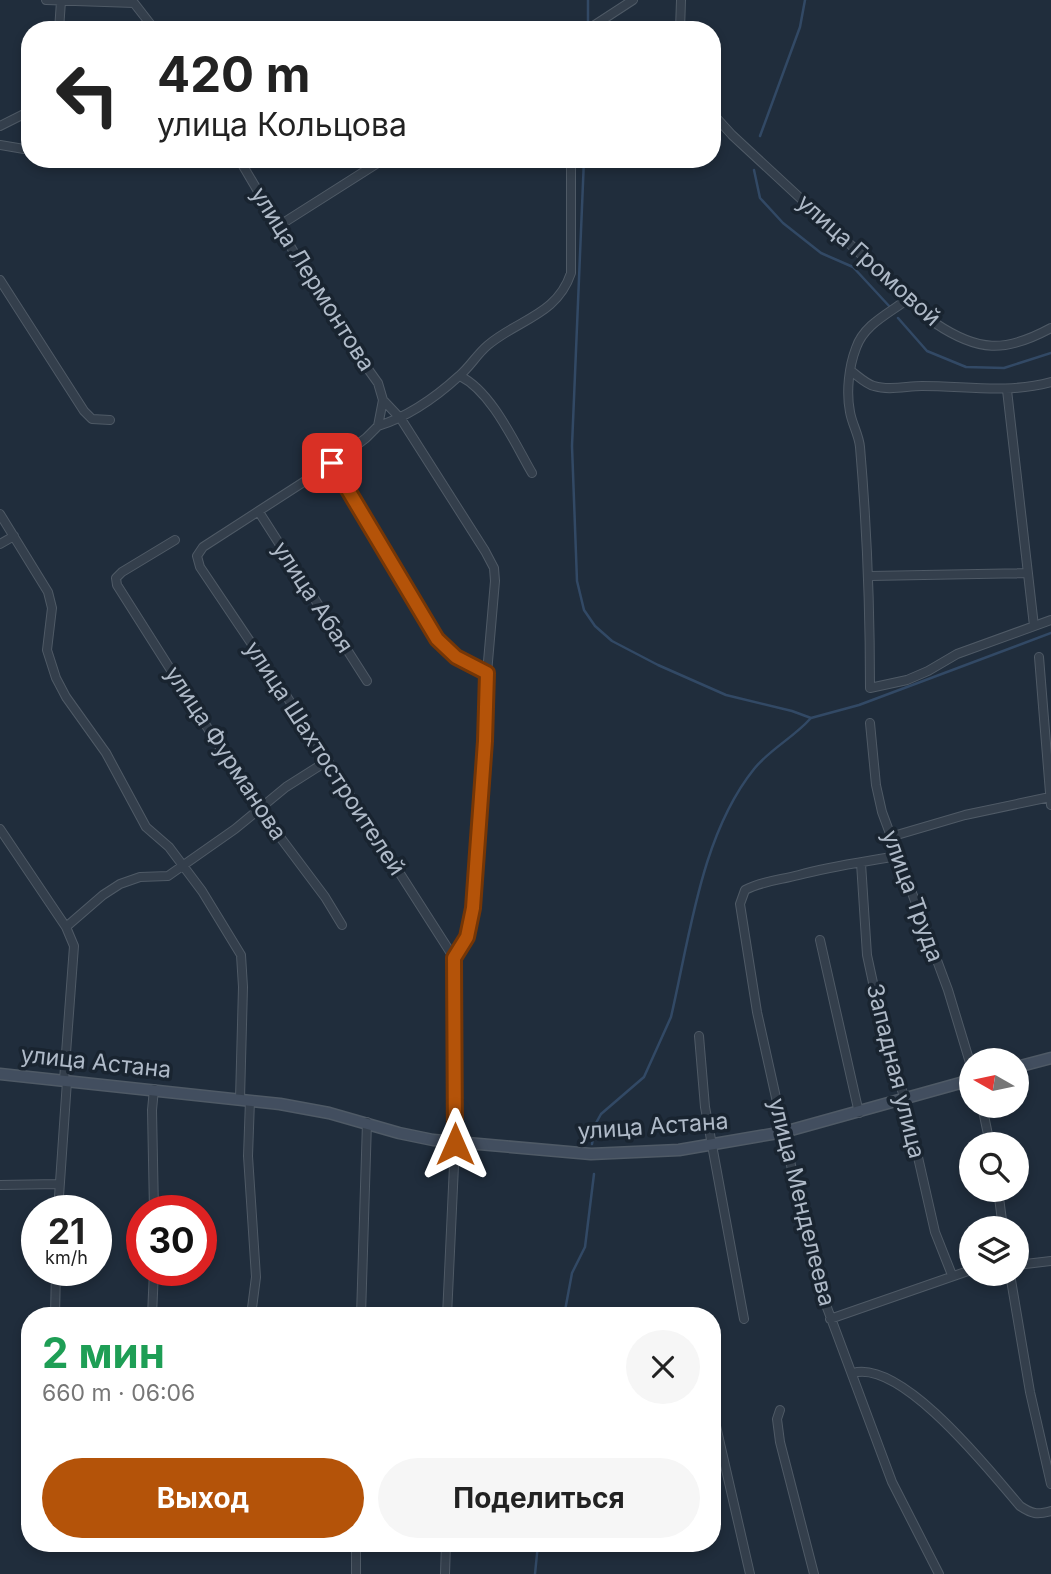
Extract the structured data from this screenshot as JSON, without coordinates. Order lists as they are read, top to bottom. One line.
{"streets":{"street":["улица Громовой","улица Лермонтова","улица Абая","улица Фурманова","улица Шахтостроителей","улица Труда","улица Астана","Западная улица","улица Менделеева"]},"crossings":[["улица Абая","улица Шахтостроителей"],["улица Астана","Западная улица"],["улица Астана","улица Менделеева"],["Западная улица","улица Менделеева"]],"north":"left","page":{"turn":["420 m","улица Кольцова"],"speed":"21 km/h","limit":"30","heading":["2 мин","660 m · 06:06"],"buttons":["Выход","Поделиться"]}}
